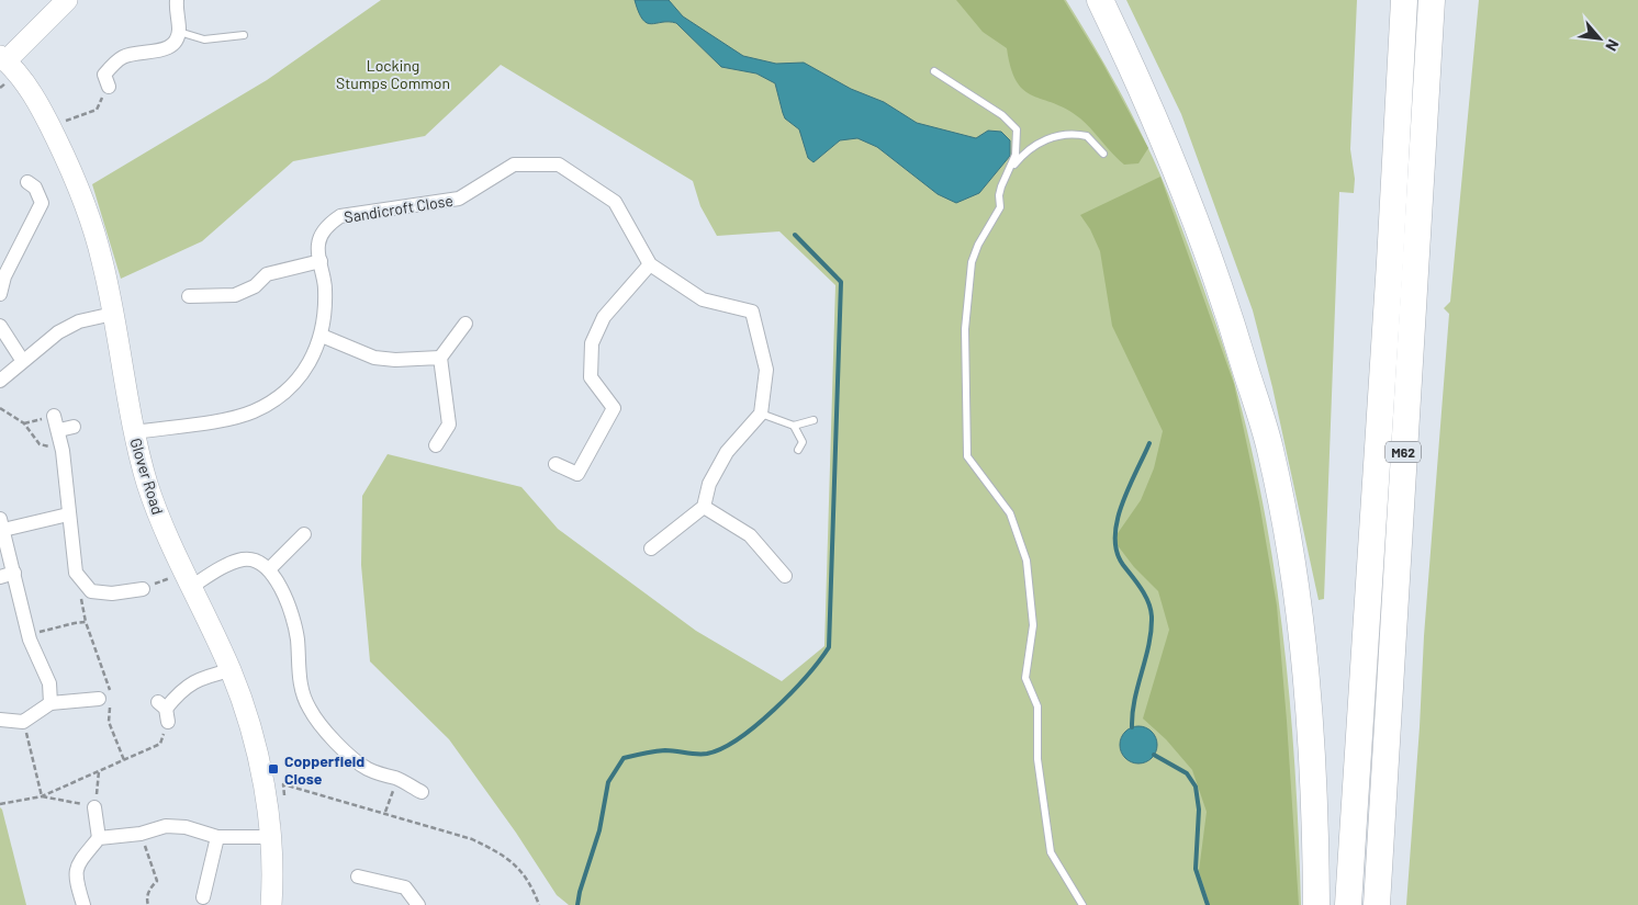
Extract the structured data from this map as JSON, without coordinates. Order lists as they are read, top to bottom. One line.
{"streets":{"highway":["M62"],"street":["Sandicroft Close","Glover Road"]},"crossings":[["Sandicroft Close","Glover Road"]],"parks":["Locking Stumps Common"],"places":{"transit":["Copperfield Close"]},"north":"bottom right"}
